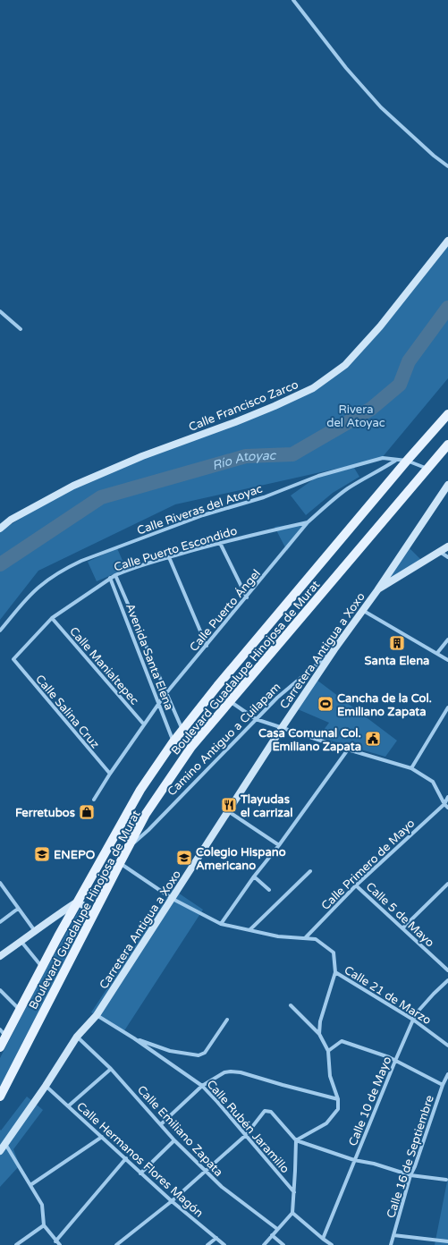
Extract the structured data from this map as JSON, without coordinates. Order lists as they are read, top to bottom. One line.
{"streets":{"main road":["Boulevard Guadalupe Hinojosa de Murat"],"street":["Calle Francisco Zarco","Calle Riveras del Atoyac","Calle Puerto Escondido","Calle Puerto Ángel","Carretera Antigua a Xoxo","Avenida Santa Elena","Calle Manialtepec","Calle Salina Cruz","Camino Antiguo a Cuilapam","Calle Primero de Mayo","Calle 5 de Mayo","Calle 21 de Marzo","Calle 10 de Mayo","Calle Rubén Jaramillo","Calle Emiliano Zapata","Calle 16 de Septiembre","Calle Hermanos Flores Magón"]},"crossings":[["Calle Riveras del Atoyac","Calle Puerto Ángel"],["Calle Riveras del Atoyac","Boulevard Guadalupe Hinojosa de Murat"],["Calle Puerto Escondido","Calle Puerto Ángel"],["Calle Puerto Escondido","Avenida Santa Elena"],["Calle Puerto Escondido","Calle Manialtepec"],["Calle Puerto Escondido","Calle Salina Cruz"],["Calle Puerto Ángel","Avenida Santa Elena"],["Calle Puerto Ángel","Calle Manialtepec"],["Calle Puerto Ángel","Calle Salina Cruz"],["Carretera Antigua a Xoxo","Camino Antiguo a Cuilapam"],["Carretera Antigua a Xoxo","Calle Rubén Jaramillo"],["Carretera Antigua a Xoxo","Calle Emiliano Zapata"],["Carretera Antigua a Xoxo","Calle Hermanos Flores Magón"],["Avenida Santa Elena","Boulevard Guadalupe Hinojosa de Murat"],["Boulevard Guadalupe Hinojosa de Murat","Camino Antiguo a Cuilapam"],["Calle Primero de Mayo","Calle 5 de Mayo"],["Calle 21 de Marzo","Calle 10 de Mayo"]],"water":["Río Atoyac"],"parks":["Rivera del Atoyac"],"places":{"building":["Santa Elena"],"sports":["Cancha de la Col. Emiliano Zapata"],"public building":["Casa Comunal Col. Emiliano Zapata"],"restaurant":["Tlayudas el carrizal"],"shop":["Ferretubos"],"school or university":["ENEPO","Colegio Hispano Americano"]}}
